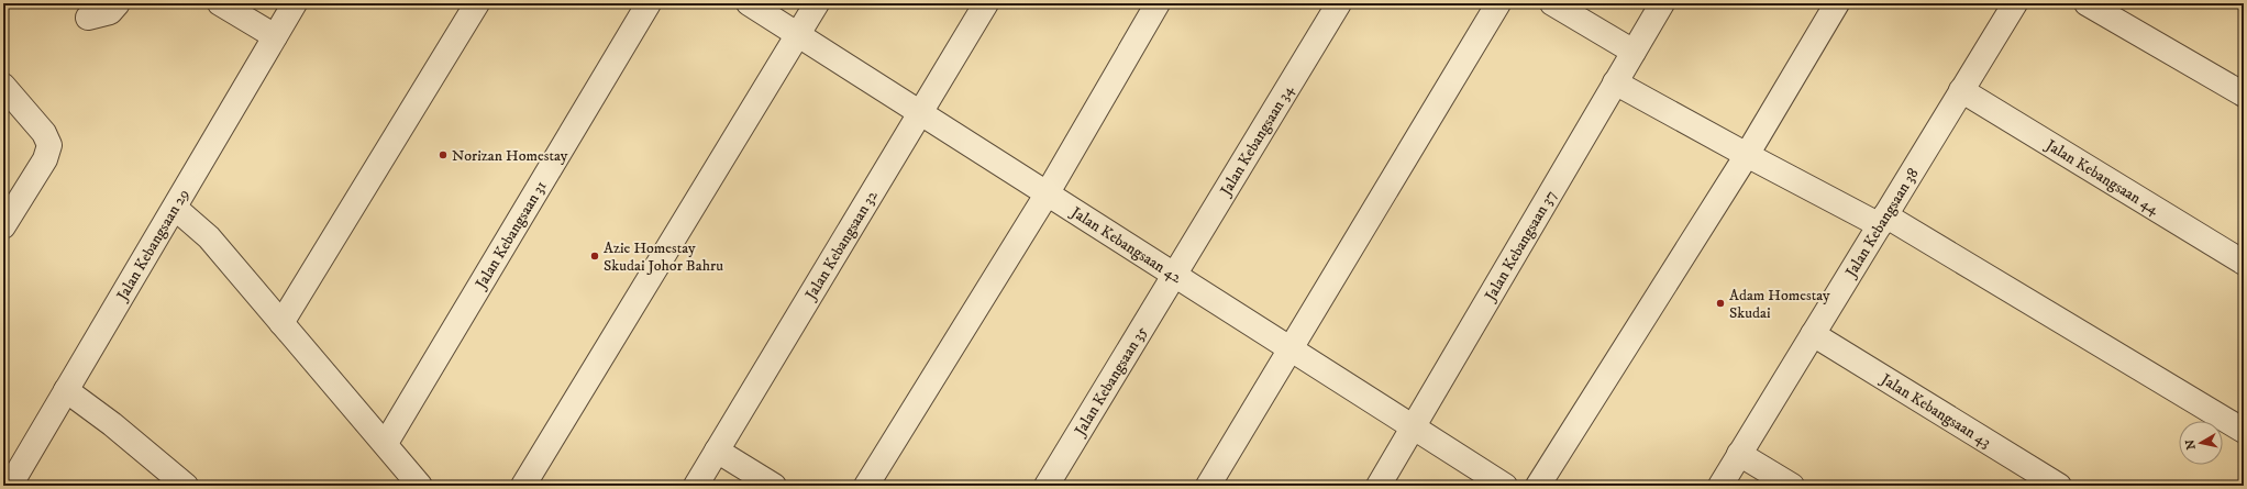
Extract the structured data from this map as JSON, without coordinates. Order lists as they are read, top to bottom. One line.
{"streets":{"street":["Jalan Kebangsaan 34","Jalan Kebangsaan 44","Jalan Kebangsaan 38","Jalan Kebangsaan 31","Jalan Kebangsaan 32","Jalan Kebangsaan 37","Jalan Kebangsaan 29","Jalan Kebangsaan 42","Jalan Kebangsaan 35","Jalan Kebangsaan 43"]},"crossings":[["Jalan Kebangsaan 34","Jalan Kebangsaan 42"],["Jalan Kebangsaan 34","Jalan Kebangsaan 35"],["Jalan Kebangsaan 44","Jalan Kebangsaan 38"],["Jalan Kebangsaan 38","Jalan Kebangsaan 43"],["Jalan Kebangsaan 32","Jalan Kebangsaan 42"],["Jalan Kebangsaan 37","Jalan Kebangsaan 42"],["Jalan Kebangsaan 42","Jalan Kebangsaan 35"]],"places":["Norizan Homestay","Azie Homestay Skudai Johor Bahru","Adam Homestay Skudai"],"north":"left"}
